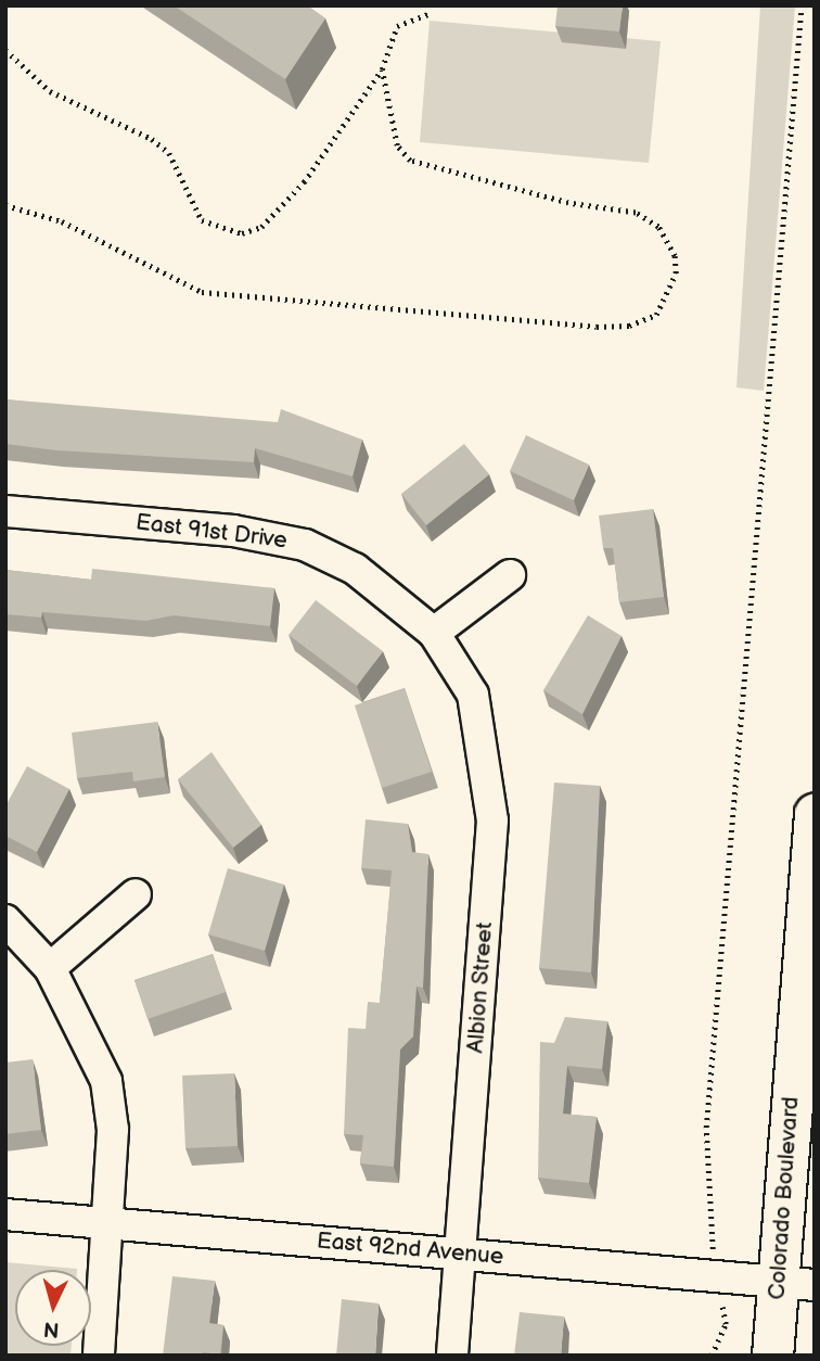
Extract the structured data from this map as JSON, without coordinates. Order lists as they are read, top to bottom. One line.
{"streets":{"main road":["Colorado Boulevard"],"street":["East 91st Drive","Albion Street","East 92nd Avenue"]},"crossings":[["East 91st Drive","Albion Street"],["Albion Street","East 92nd Avenue"],["Colorado Boulevard","East 92nd Avenue"]],"north":"bottom"}
